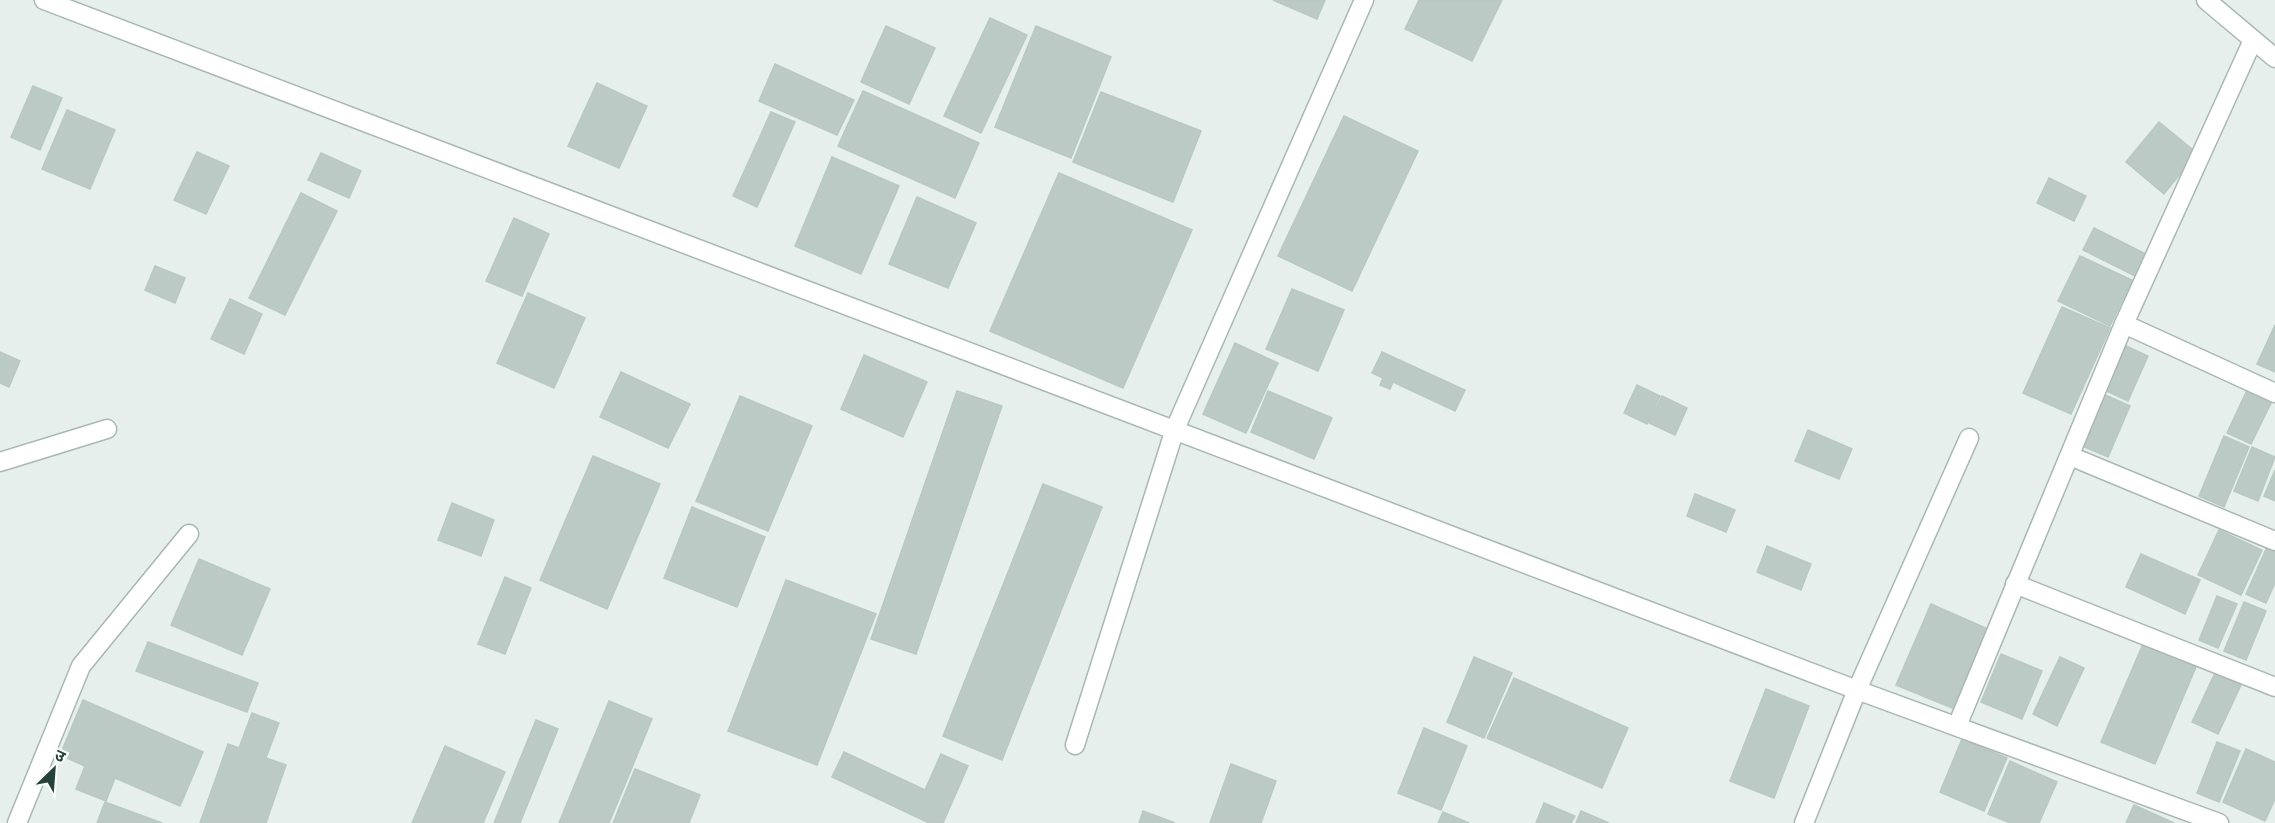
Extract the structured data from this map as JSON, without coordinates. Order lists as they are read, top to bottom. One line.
{"north":"top right"}
